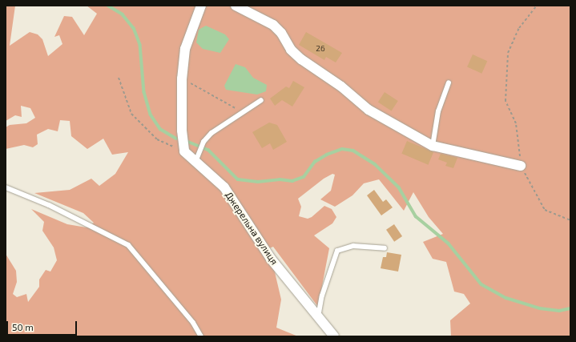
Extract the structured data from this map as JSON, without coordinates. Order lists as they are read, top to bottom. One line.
{"streets":{"street":["Джерельна вулиця"]},"house_numbers":["26"],"scale_bar":"50 m"}
